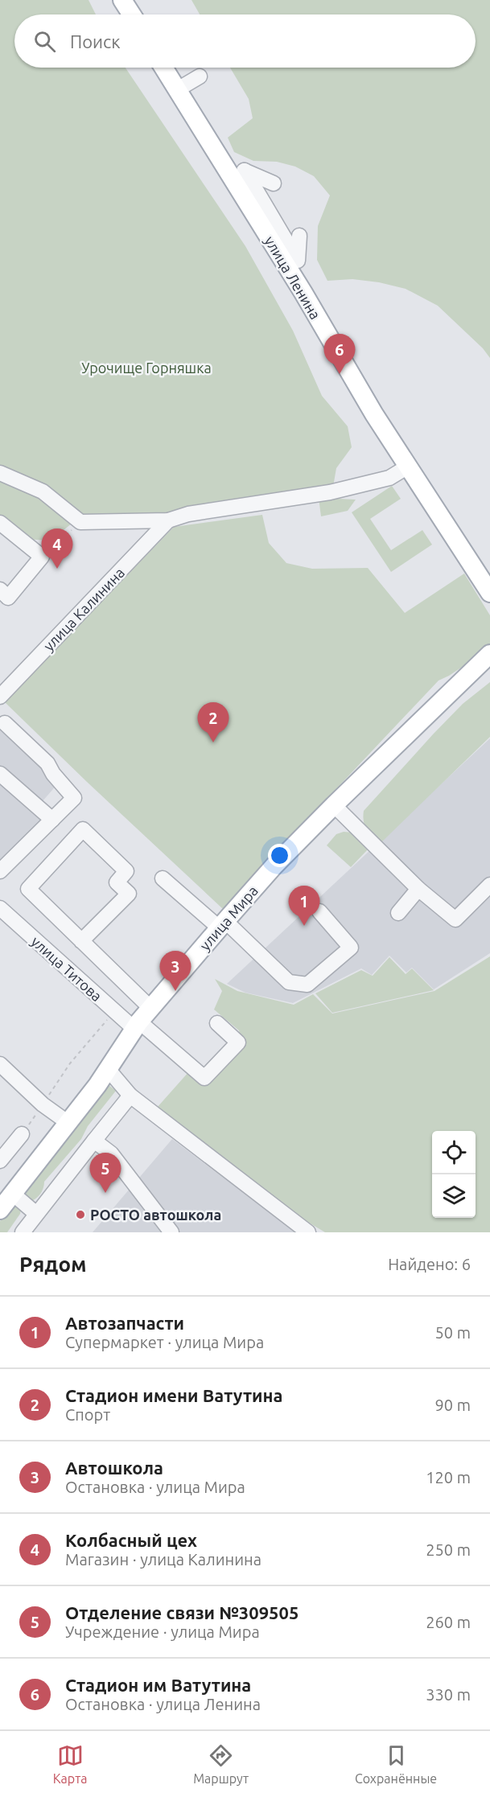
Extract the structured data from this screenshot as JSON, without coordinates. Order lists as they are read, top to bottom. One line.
{"streets":{"main road":["улица Ленина","улица Мира"],"street":["улица Калинина","улица Титова"]},"crossings":[["улица Мира","улица Титова"]],"parks":["Урочище Горняшка"],"places":["РОСТО автошкола"],"page":{"search":"Поиск","pins":["6","4","2","1","3","5"],"heading":["Рядом","Найдено: 6"],"list":[{"mark":"1","name":"Автозапчасти","note":"Супермаркет · улица Мира","value":"50 m"},{"mark":"2","name":"Стадион имени Ватутина","note":"Спорт","value":"90 m"},{"mark":"3","name":"Автошкола","note":"Остановка · улица Мира","value":"120 m"},{"mark":"4","name":"Колбасный цех","note":"Магазин · улица Калинина","value":"250 m"},{"mark":"5","name":"Отделение связи №309505","note":"Учреждение · улица Мира","value":"260 m"},{"mark":"6","name":"Стадион им Ватутина","note":"Остановка · улица Ленина","value":"330 m"}],"nav":["Карта","Маршрут","Сохранённые"]}}
